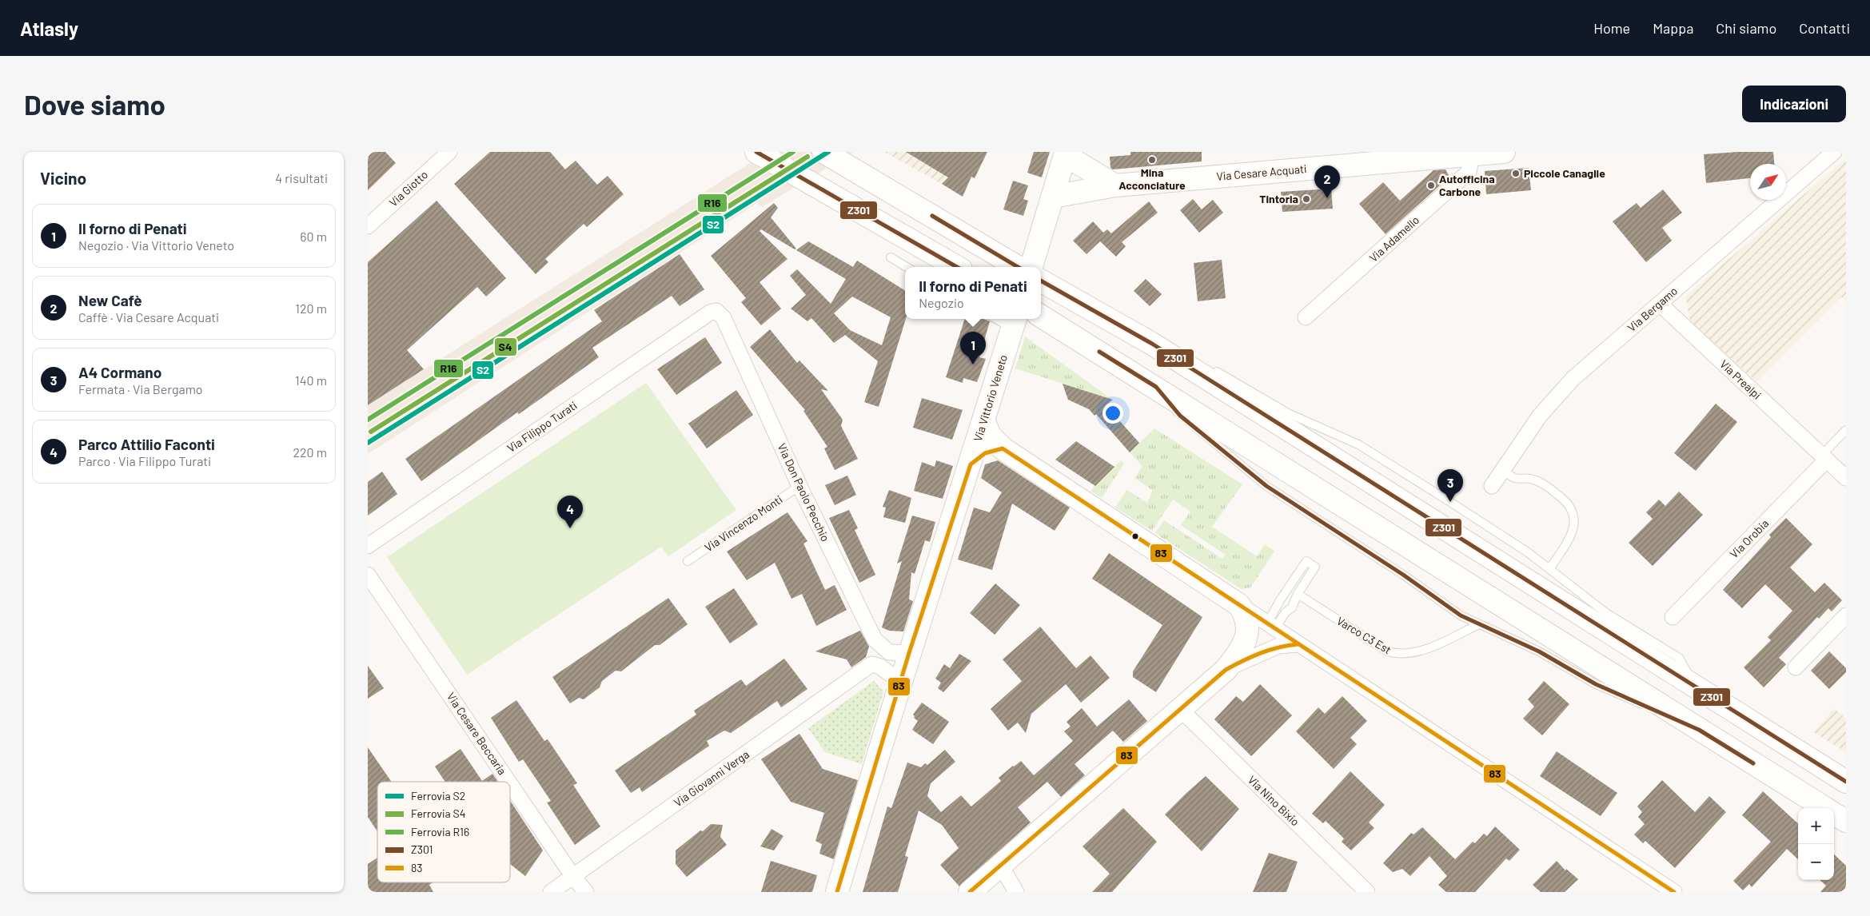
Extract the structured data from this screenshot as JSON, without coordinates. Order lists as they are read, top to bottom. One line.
{"streets":{"main road":["Via Cesare Acquati","Via Vittorio Veneto"],"street":["Via Giotto","Via Adamello","Via Bergamo","Via Prealpi","Via Filippo Turati","Via Don Paolo Pecchio","Via Orobia","Via Cesare Beccaria","Via Giovanni Verga","Via Nino Bixio"],"lane":["Via Vincenzo Monti","Varco C3 Est"]},"crossings":[["Via Cesare Acquati","Via Adamello"],["Via Bergamo","Via Prealpi"],["Via Prealpi","Via Orobia"],["Via Vittorio Veneto","Via Don Paolo Pecchio"],["Via Filippo Turati","Via Don Paolo Pecchio"],["Via Don Paolo Pecchio","Via Vincenzo Monti"],["Via Cesare Beccaria","Via Giovanni Verga"]],"places":["Mina Acconciature","Piccole Canaglie","Autofficina Carbone","Tintoria"],"lines":["rail line S2","rail line R16","transit line Z301","rail line S4","transit line 83"],"legend":["Ferrovia S2","Ferrovia S4","Ferrovia R16","Z301","83"],"north":"top right","page":{"header":"Atlasly","nav":["Home","Mappa","Chi siamo","Contatti"],"buttons":"Indicazioni","title":"Dove siamo","heading":["Vicino","4 risultati"],"pins":["2","1","3","4"],"list":[{"mark":"1","name":"Il forno di Penati","note":"Negozio · Via Vittorio Veneto","value":"60 m"},{"mark":"2","name":"New Cafè","note":"Caffè · Via Cesare Acquati","value":"120 m"},{"mark":"3","name":"A4 Cormano","note":"Fermata · Via Bergamo","value":"140 m"},{"mark":"4","name":"Parco Attilio Faconti","note":"Parco · Via Filippo Turati","value":"220 m"}],"popup":["Il forno di Penati","Negozio"],"map_buttons":["+","−"]}}
